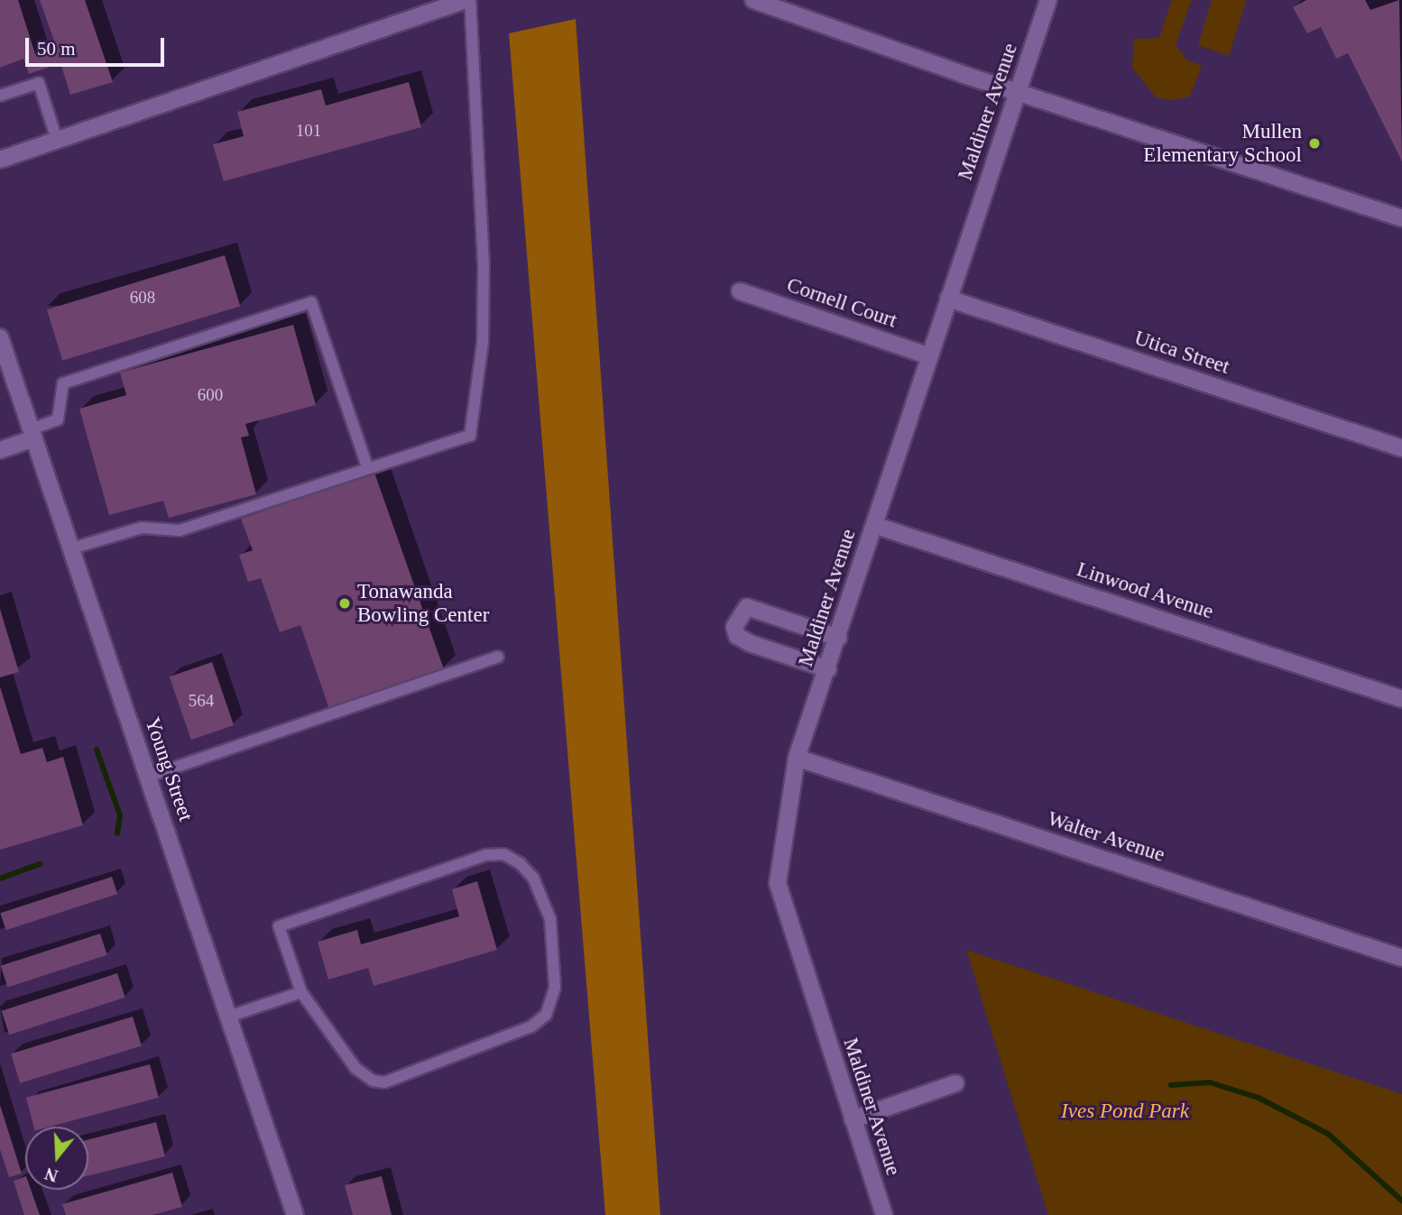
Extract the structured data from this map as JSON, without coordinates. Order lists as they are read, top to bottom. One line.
{"streets":{"street":["Maldiner Avenue","Cornell Court","Utica Street","Linwood Avenue","Young Street","Walter Avenue"]},"crossings":[["Maldiner Avenue","Cornell Court"],["Maldiner Avenue","Utica Street"],["Maldiner Avenue","Linwood Avenue"],["Maldiner Avenue","Walter Avenue"]],"parks":["Ives Pond Park"],"places":["Mullen Elementary School","Tonawanda Bowling Center"],"house_numbers":["101","608","600","564"],"scale_bar":"50 m","north":"bottom"}
